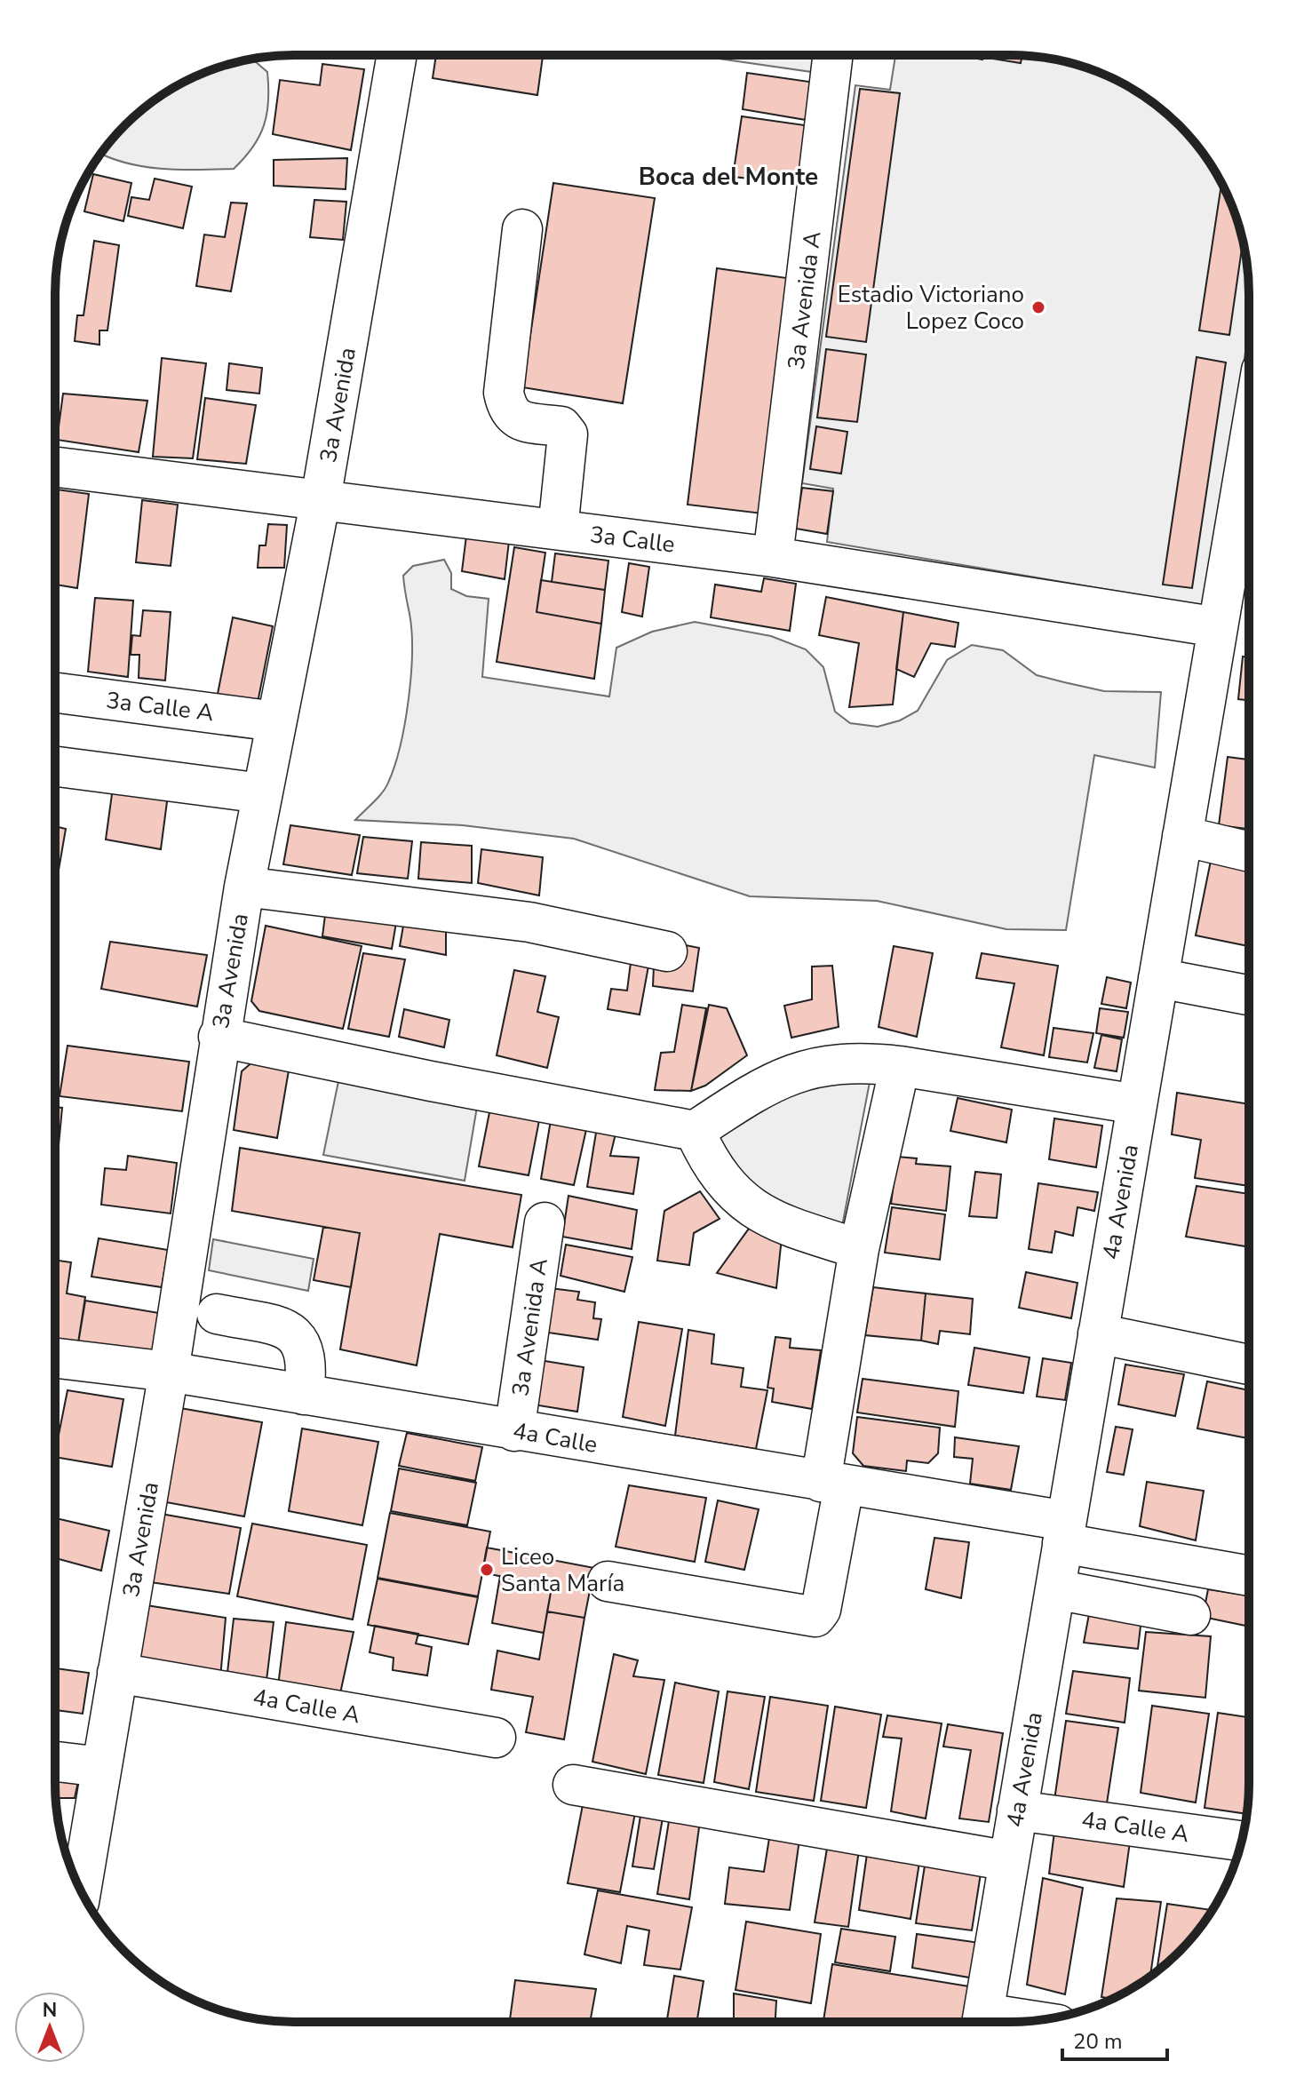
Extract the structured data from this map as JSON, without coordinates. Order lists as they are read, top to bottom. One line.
{"streets":{"street":["3a Avenida A","3a Avenida","3a Calle","3a Calle A","4a Avenida","4a Calle","4a Calle A"]},"crossings":[["3a Avenida A","3a Calle"],["3a Avenida A","4a Calle"],["3a Avenida","3a Calle"],["3a Avenida","3a Calle A"],["3a Avenida","4a Calle"],["3a Avenida","4a Calle A"],["3a Calle","4a Avenida"],["4a Avenida","4a Calle"],["4a Avenida","4a Calle A"]],"districts":["Boca del Monte"],"places":["Estadio Victoriano Lopez Coco","Liceo Santa María"],"scale_bar":"20 m","north":"top"}
